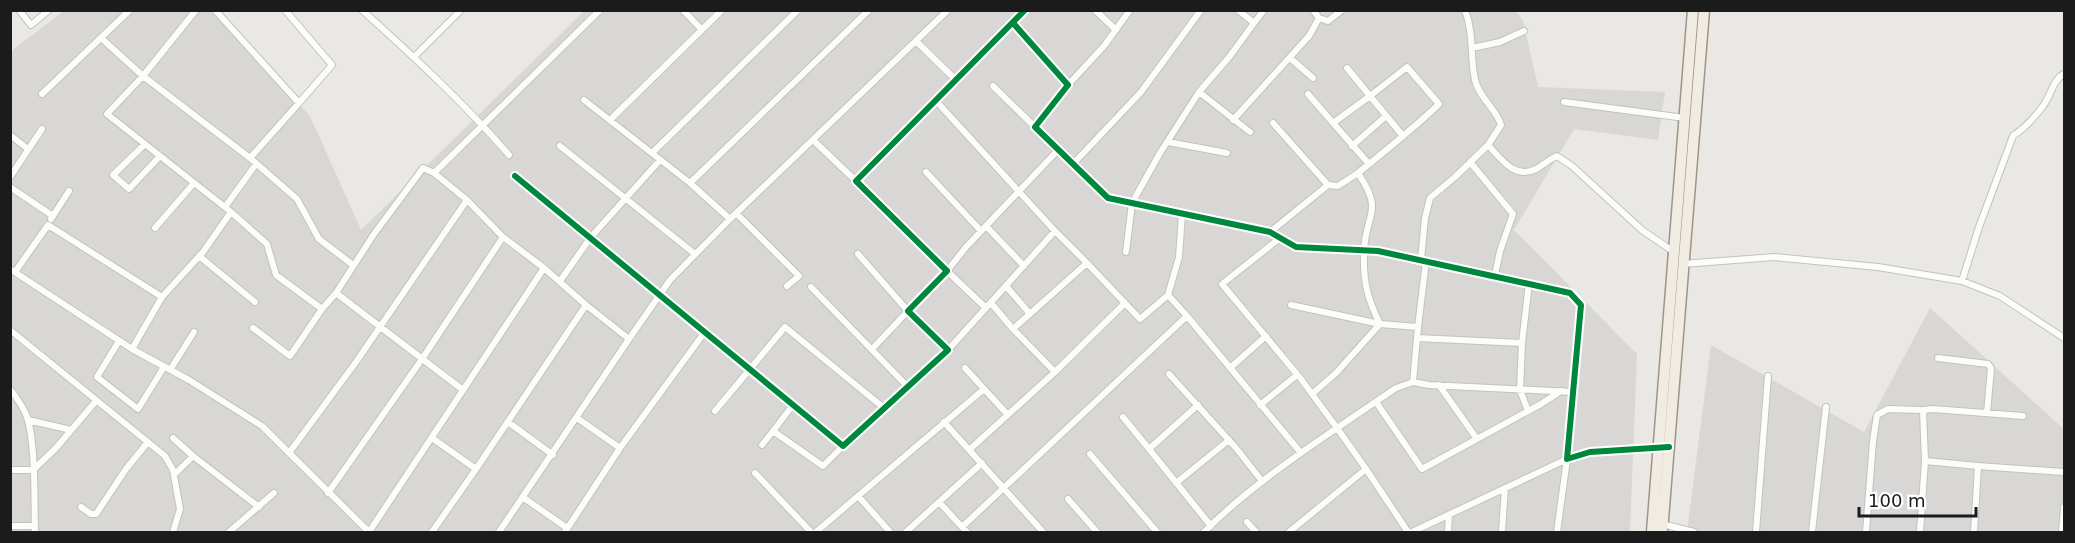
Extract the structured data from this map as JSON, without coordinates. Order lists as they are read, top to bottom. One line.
{"scale_bar":"100 m"}
